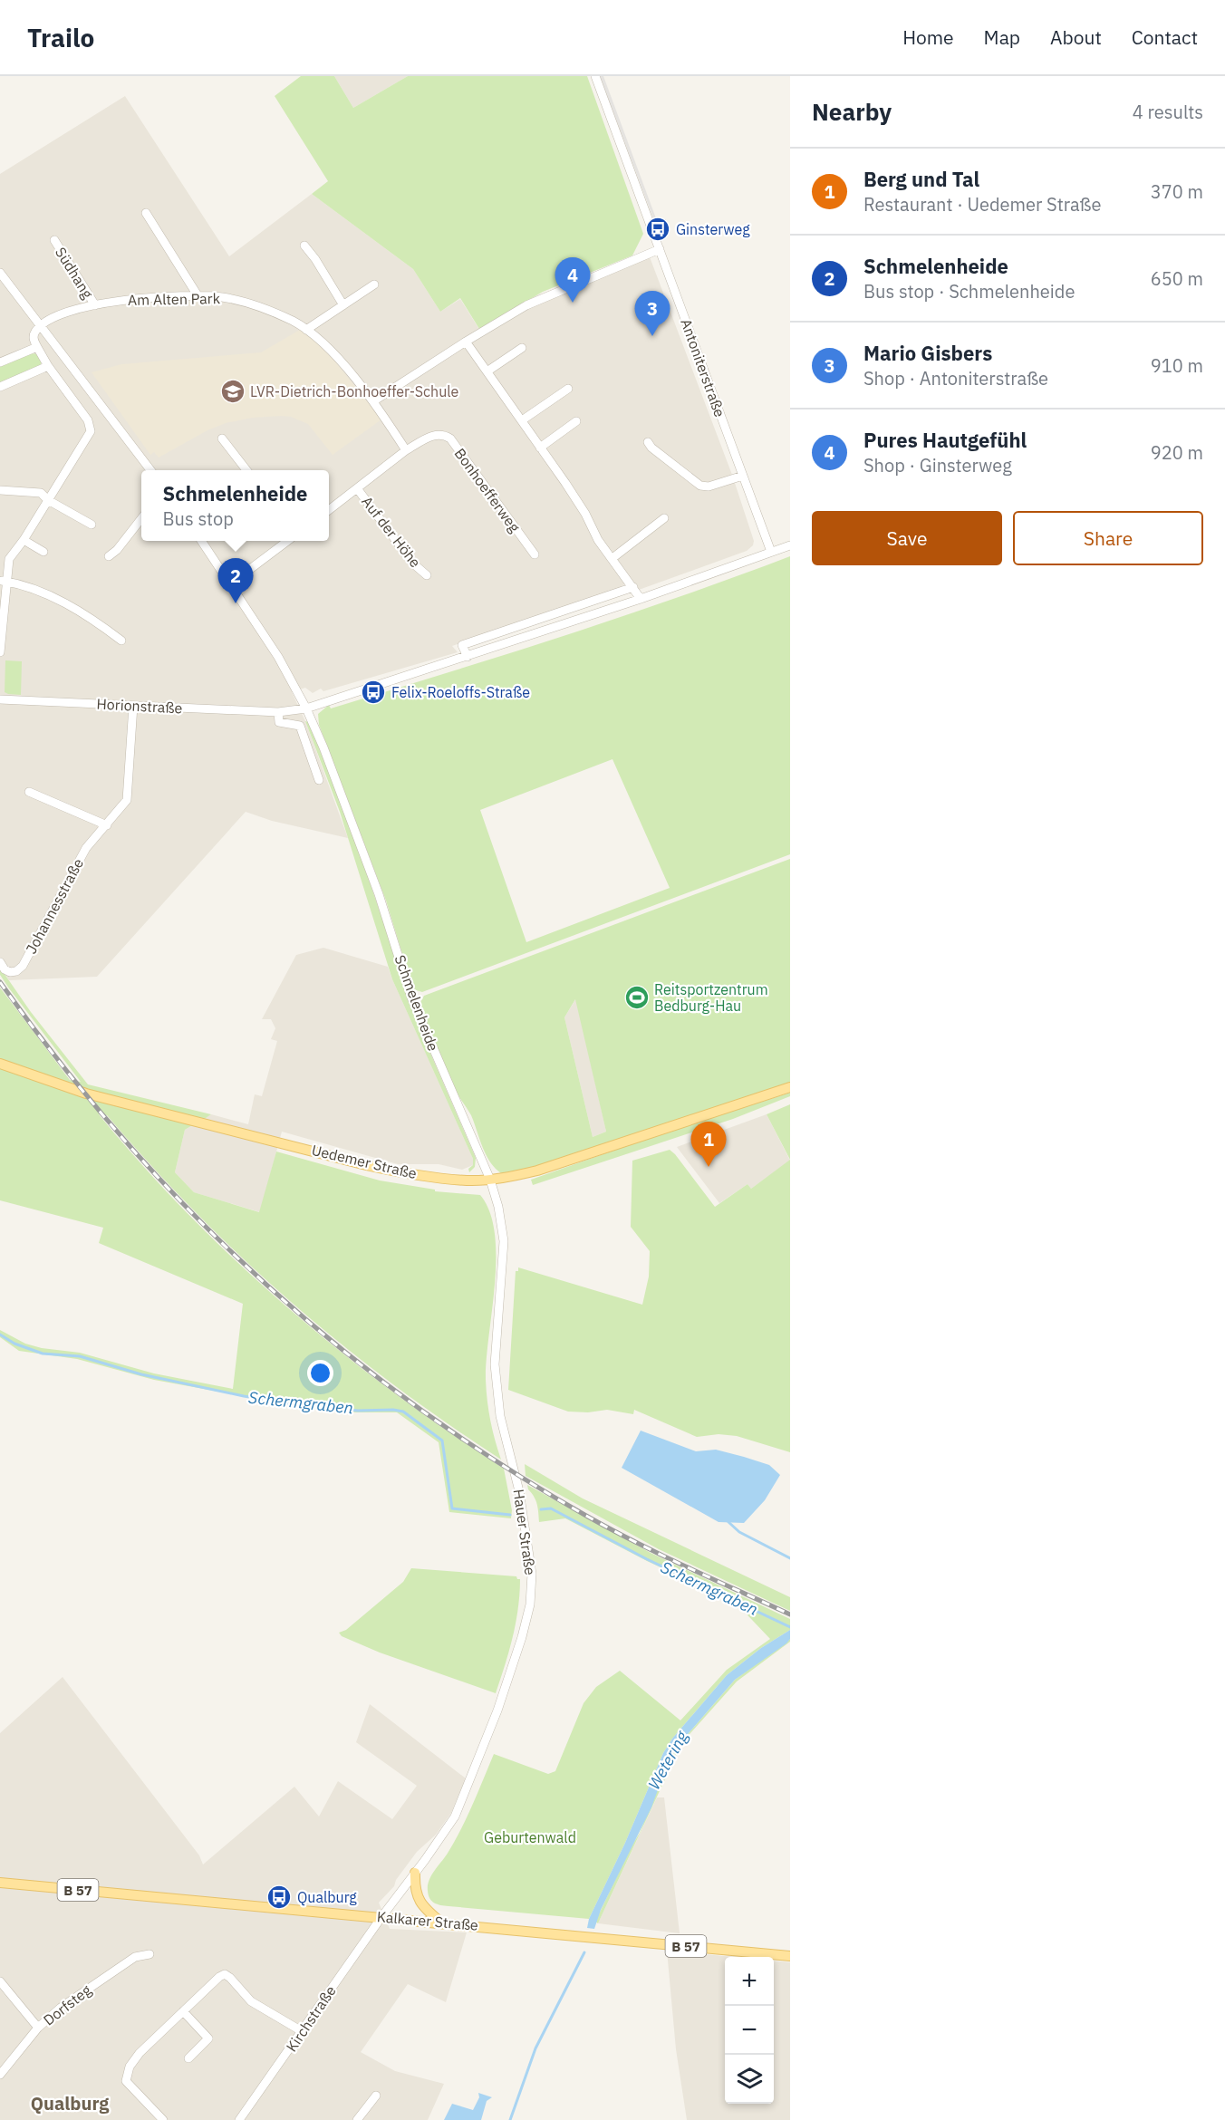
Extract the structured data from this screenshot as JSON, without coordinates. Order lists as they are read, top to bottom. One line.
{"streets":{"main road":["Uedemer Straße","B 57","Kalkarer Straße"],"street":["Südhang","Am Alten Park","Antoniterstraße","Bonhoefferweg","Auf der Höhe","Horionstraße","Johannesstraße","Schmelenheide","Hauer Straße","Dorfsteg","Kirchstraße"]},"crossings":[["Südhang","Am Alten Park"],["Am Alten Park","Bonhoefferweg"],["Horionstraße","Johannesstraße"],["Horionstraße","Schmelenheide"],["Schmelenheide","Uedemer Straße"],["Schmelenheide","Hauer Straße"],["Uedemer Straße","Hauer Straße"],["Hauer Straße","Kalkarer Straße"],["Hauer Straße","Kirchstraße"],["Kalkarer Straße","Kirchstraße"]],"districts":["Qualburg"],"water":["Schermgraben","Wetering"],"parks":["Geburtenwald"],"places":{"bus stop":["Ginsterweg","Felix-Roeloffs-Straße","Qualburg"],"school or university":["LVR-Dietrich-Bonhoeffer-Schule"],"sports":["Reitsportzentrum Bedburg-Hau"]},"page":{"header":"Trailo","nav":["Home","Map","About","Contact"],"heading":["Nearby","4 results"],"list":[{"mark":"1","name":"Berg und Tal","note":"Restaurant · Uedemer Straße","value":"370 m"},{"mark":"2","name":"Schmelenheide","note":"Bus stop · Schmelenheide","value":"650 m"},{"mark":"3","name":"Mario Gisbers","note":"Shop · Antoniterstraße","value":"910 m"},{"mark":"4","name":"Pures Hautgefühl","note":"Shop · Ginsterweg","value":"920 m"}],"pins":["4","3","2","1"],"popup":["Schmelenheide","Bus stop"],"buttons":["Save","Share"],"map_buttons":["+","−"]}}
